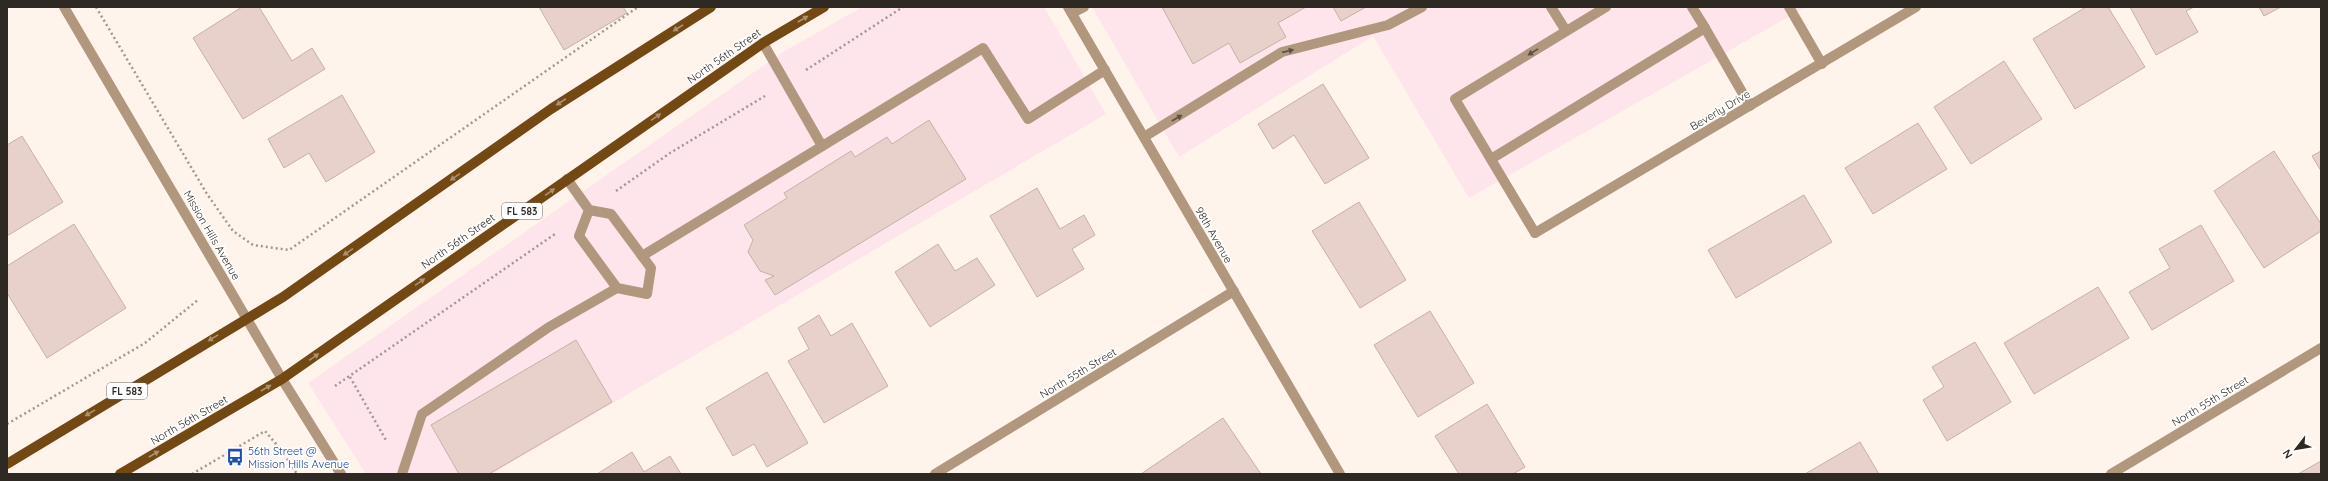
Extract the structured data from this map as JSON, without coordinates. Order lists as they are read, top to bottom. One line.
{"streets":{"main road":["North 56th Street","FL 583"],"street":["Beverly Drive","Mission Hills Avenue","98th Avenue","North 55th Street"]},"crossings":[["North 56th Street","Mission Hills Avenue"],["FL 583","Mission Hills Avenue"],["98th Avenue","North 55th Street"]],"places":{"bus stop":["56th Street @ Mission Hills Avenue"]},"north":"bottom left"}
